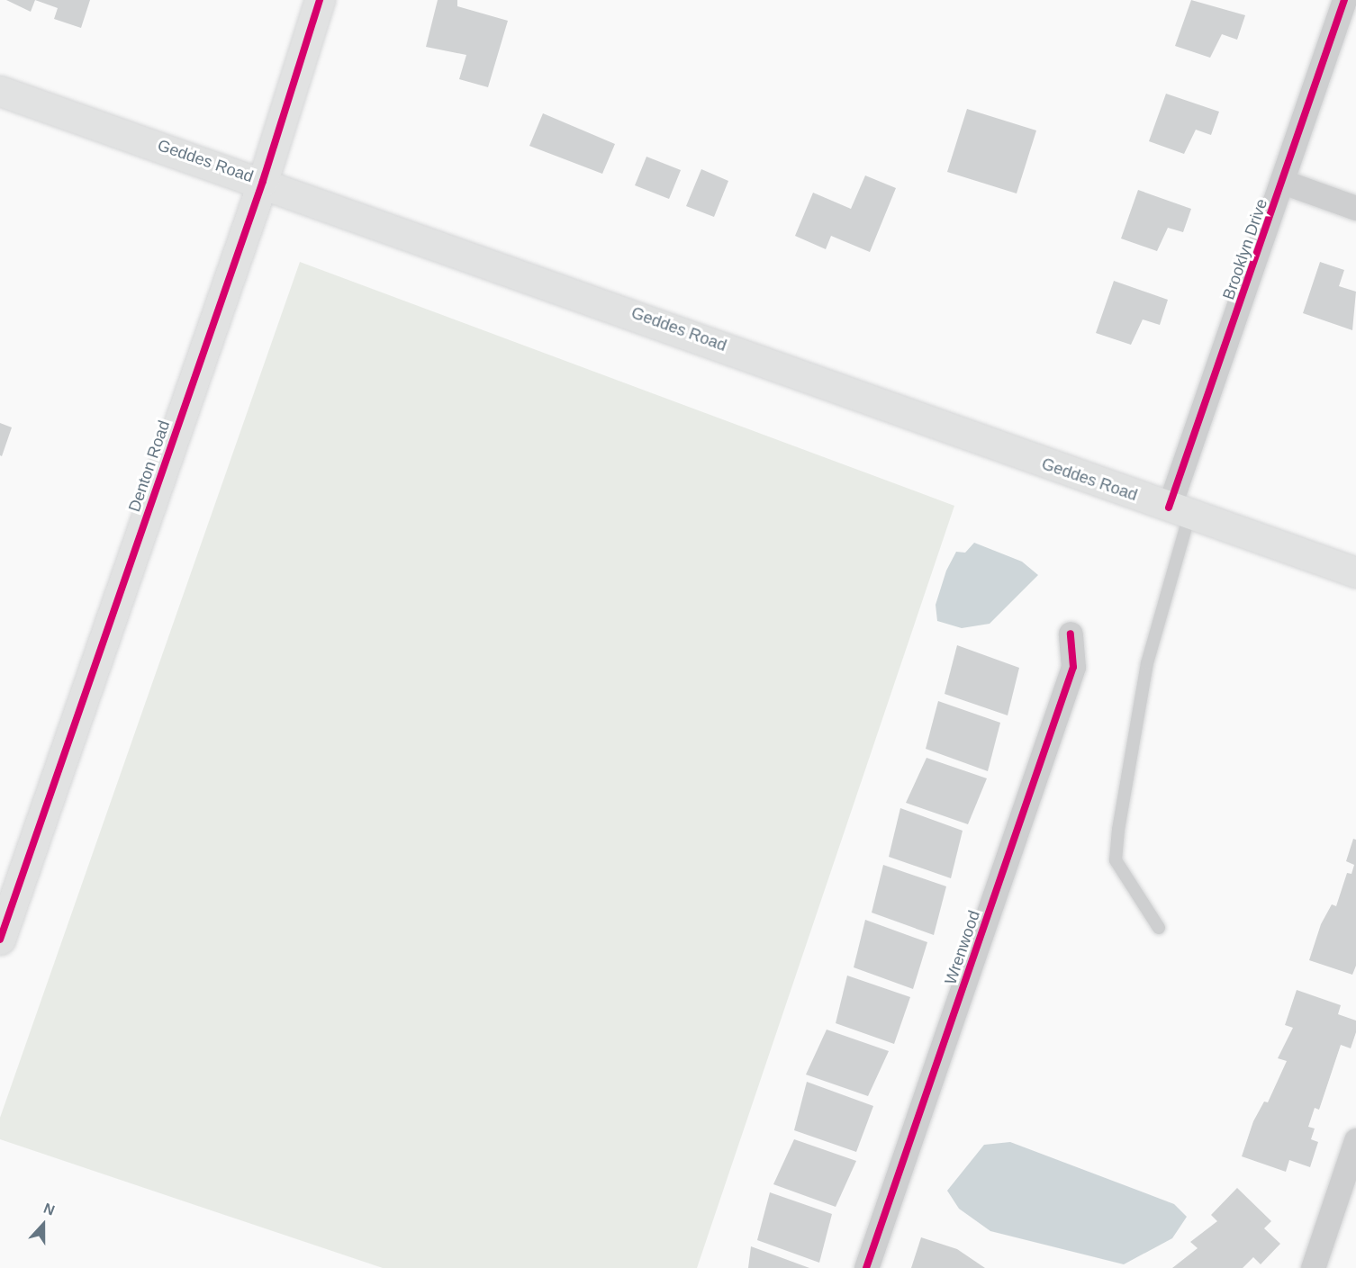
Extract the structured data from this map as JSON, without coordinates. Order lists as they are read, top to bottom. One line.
{"streets":{"main road":["Geddes Road","Denton Road"],"street":["Brooklyn Drive","Wrenwood"]},"crossings":[["Geddes Road","Brooklyn Drive"],["Geddes Road","Denton Road"]],"north":"top"}
